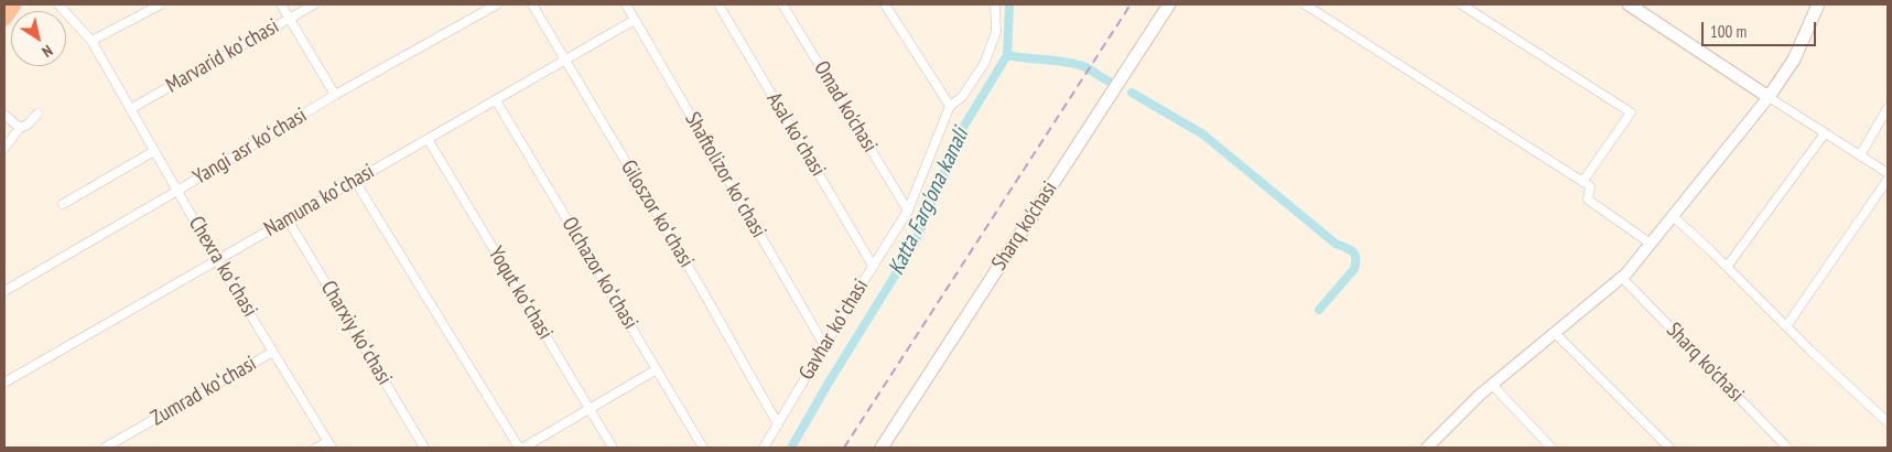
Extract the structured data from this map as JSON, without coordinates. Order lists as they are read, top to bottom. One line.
{"streets":{"main road":["Sharq ko'chasi"],"street":["Marvarid koʻchasi","Omad ko'chasi","Asal koʻchasi","Yangi asr koʻchasi","Shaftolizor koʻchasi","Namuna koʻchasi","Giloszor koʻchasi","Chexra koʻchasi","Olchazor koʻchasi","Yoqut koʻchasi","Gavhar koʻchasi","Charxiy koʻchasi","Zumrad koʻchasi"]},"crossings":[["Marvarid koʻchasi","Chexra koʻchasi"],["Omad ko'chasi","Gavhar koʻchasi"],["Asal koʻchasi","Gavhar koʻchasi"],["Yangi asr koʻchasi","Chexra koʻchasi"],["Shaftolizor koʻchasi","Namuna koʻchasi"],["Shaftolizor koʻchasi","Gavhar koʻchasi"],["Namuna koʻchasi","Giloszor koʻchasi"],["Namuna koʻchasi","Chexra koʻchasi"],["Namuna koʻchasi","Olchazor koʻchasi"],["Namuna koʻchasi","Yoqut koʻchasi"],["Namuna koʻchasi","Charxiy koʻchasi"],["Giloszor koʻchasi","Gavhar koʻchasi"],["Chexra koʻchasi","Zumrad koʻchasi"]],"water":["Katta Farg'ona kanali"],"scale_bar":"100 m","north":"bottom right"}
